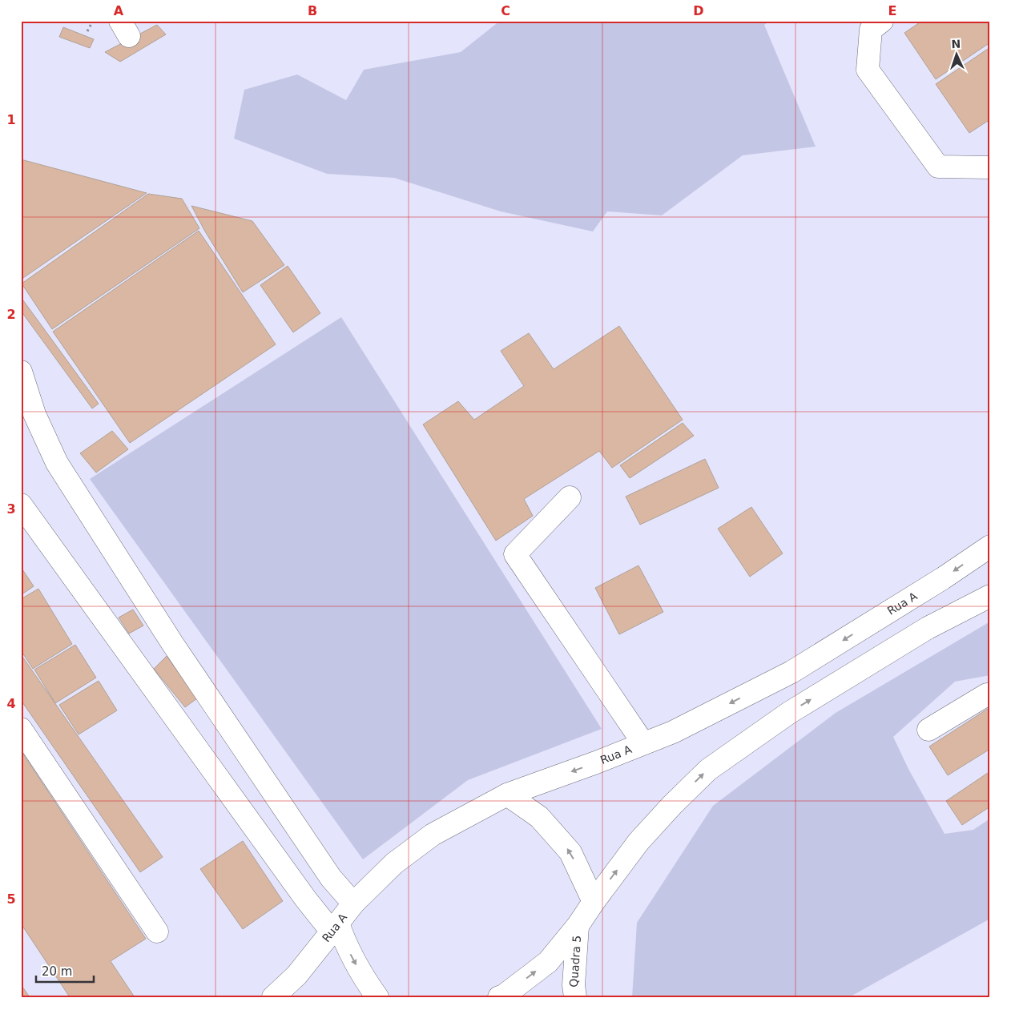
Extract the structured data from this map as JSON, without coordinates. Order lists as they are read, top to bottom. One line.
{"streets":{"street":["Rua A","Quadra 5"]},"scale_bar":"20 m","north":"top","grid":{"columns":["A","B","C","D","E"],"rows":["1","2","3","4","5"]}}
